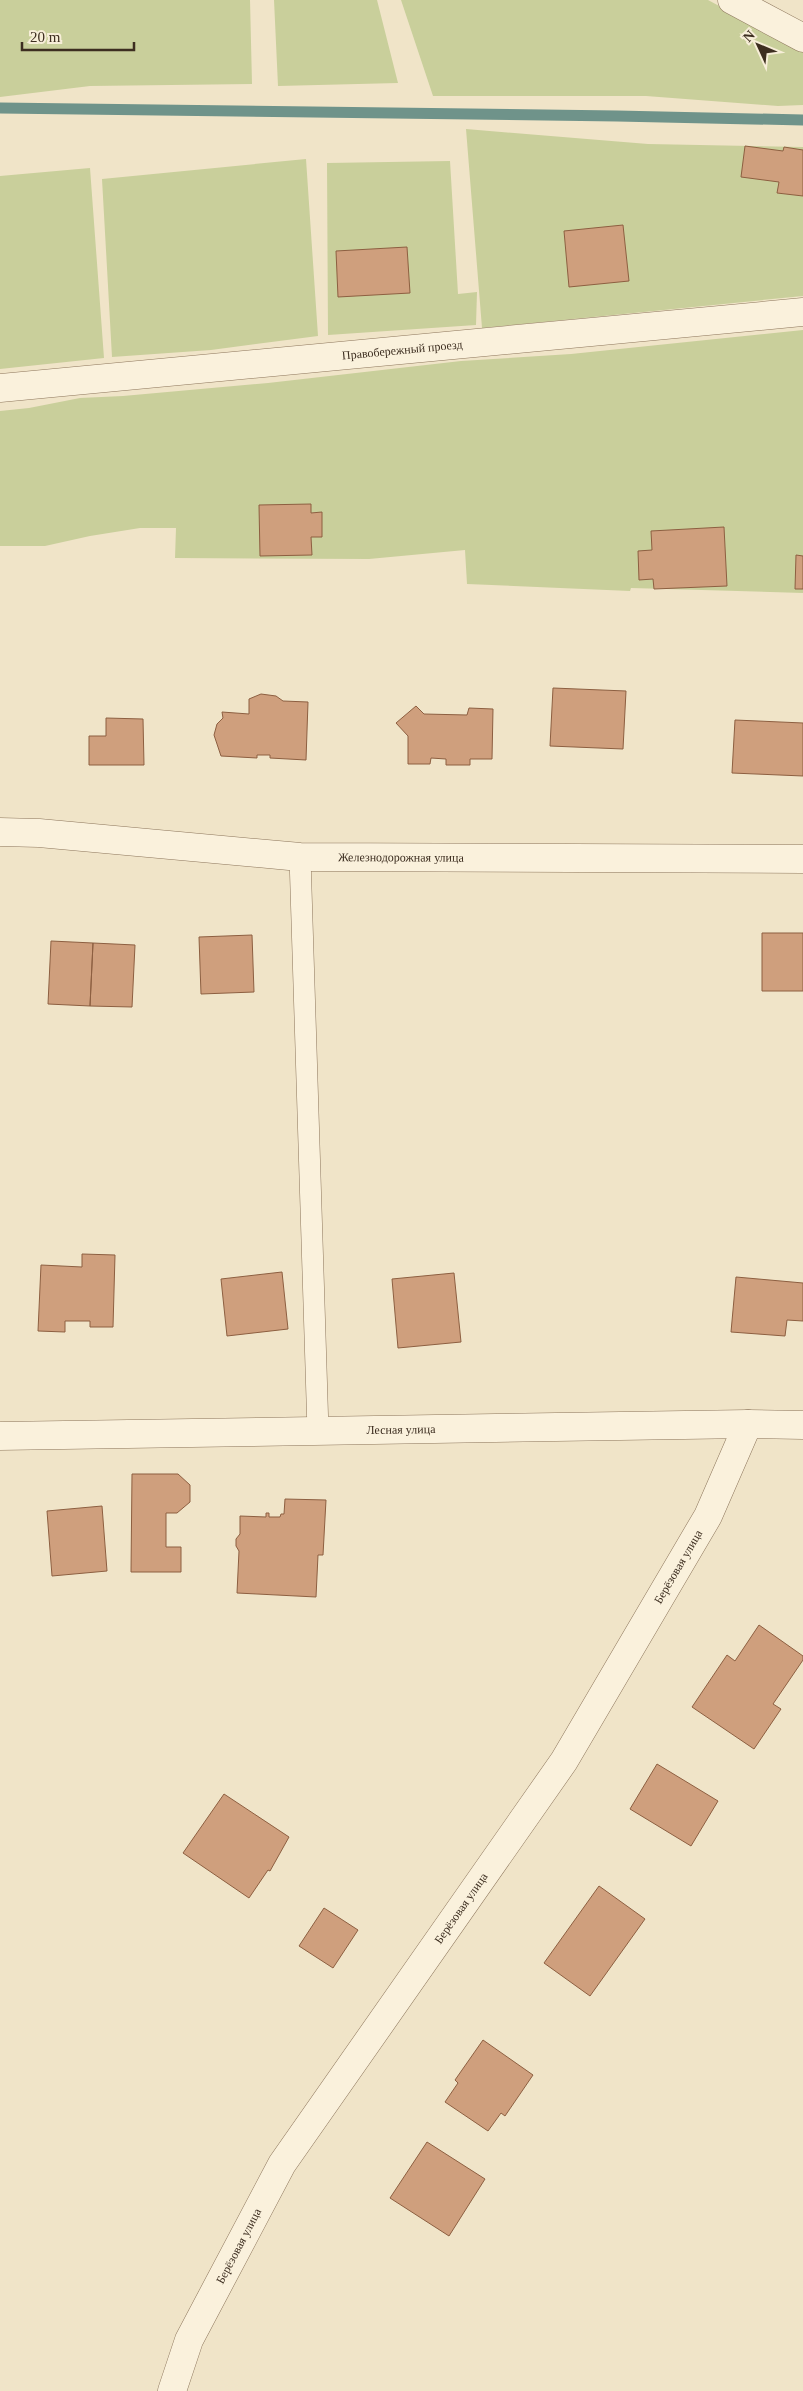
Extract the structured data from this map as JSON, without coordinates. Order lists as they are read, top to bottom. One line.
{"streets":{"street":["Правобережный проезд","Железнодорожная улица","Лесная улица","Берёзовая улица"]},"crossings":[["Лесная улица","Берёзовая улица"]],"scale_bar":"20 m","north":"top left"}
